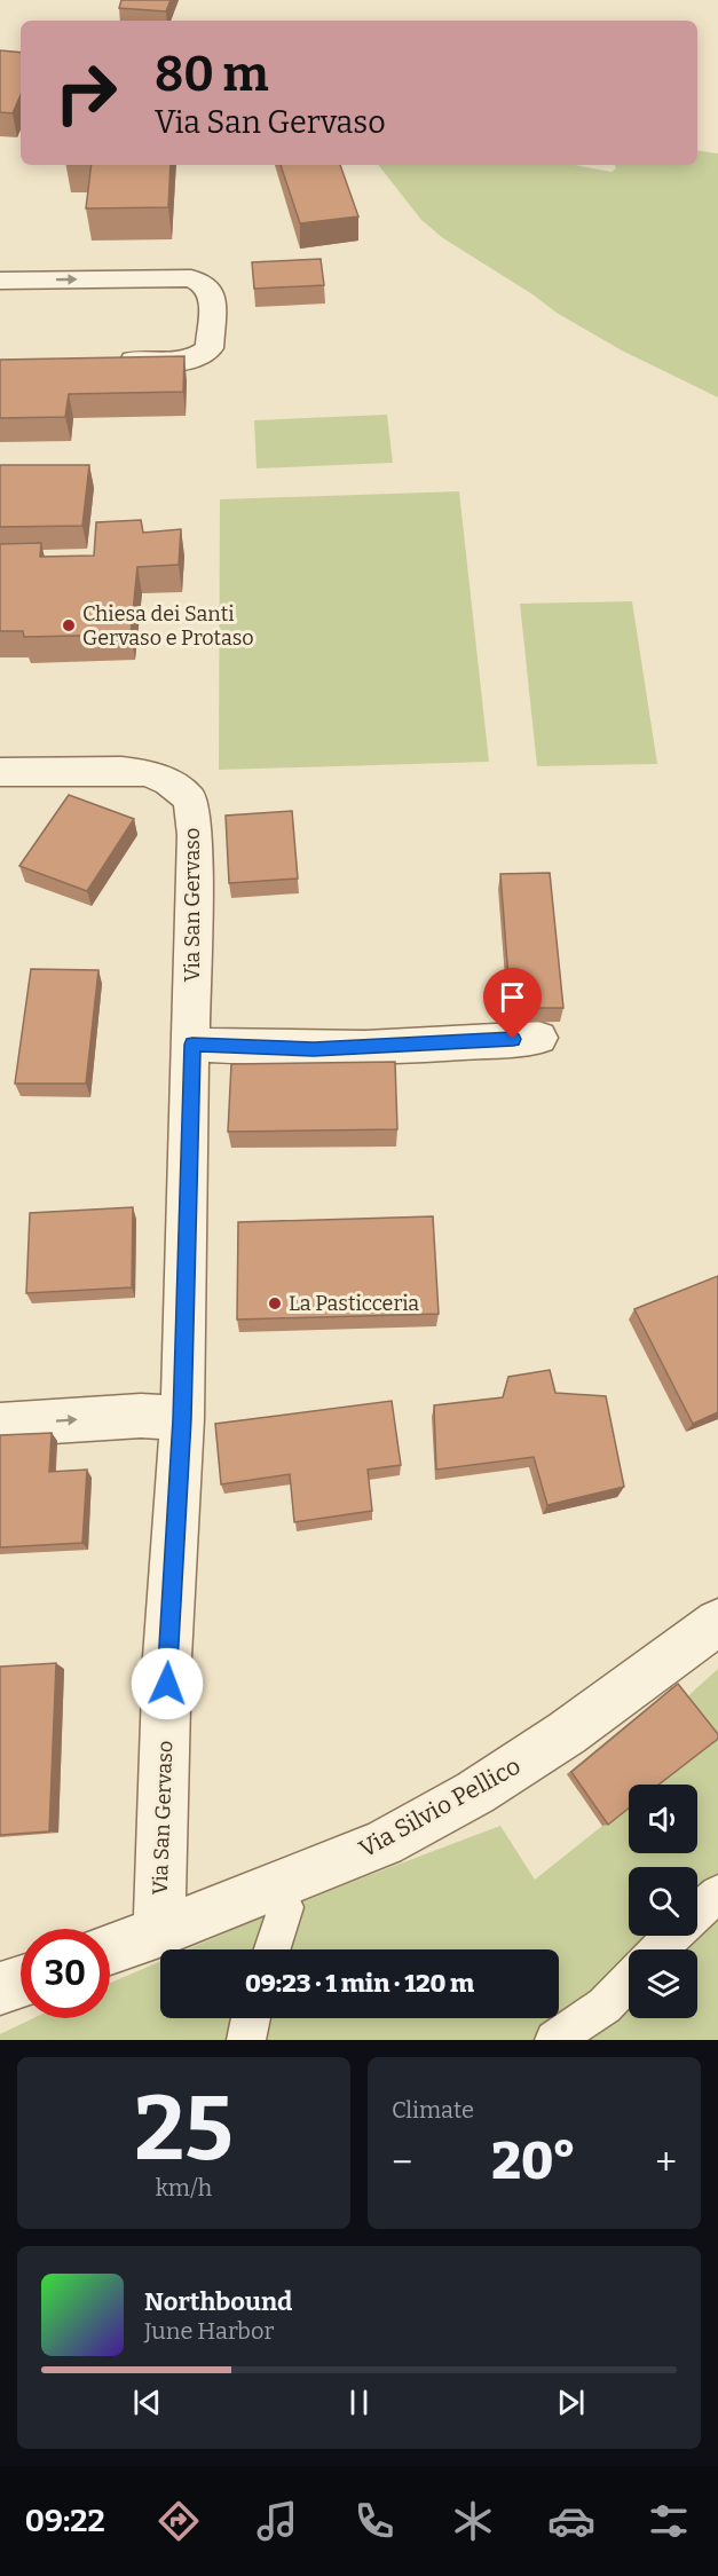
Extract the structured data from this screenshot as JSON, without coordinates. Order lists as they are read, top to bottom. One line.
{"streets":{"street":["Via San Gervaso","Via Silvio Pellico"]},"crossings":[["Via San Gervaso","Via Silvio Pellico"]],"places":["Chiesa dei Santi Gervaso e Protaso","La Pasticceria"],"page":{"turn":["80 m","Via San Gervaso"],"limit":"30","trip":"09:23 · 1 min · 120 m","tile":[["25","km/h"],"Climate"],"heat":["−","20°","+"],"song":["Northbound","June Harbor"],"tabs":"09:22"}}
